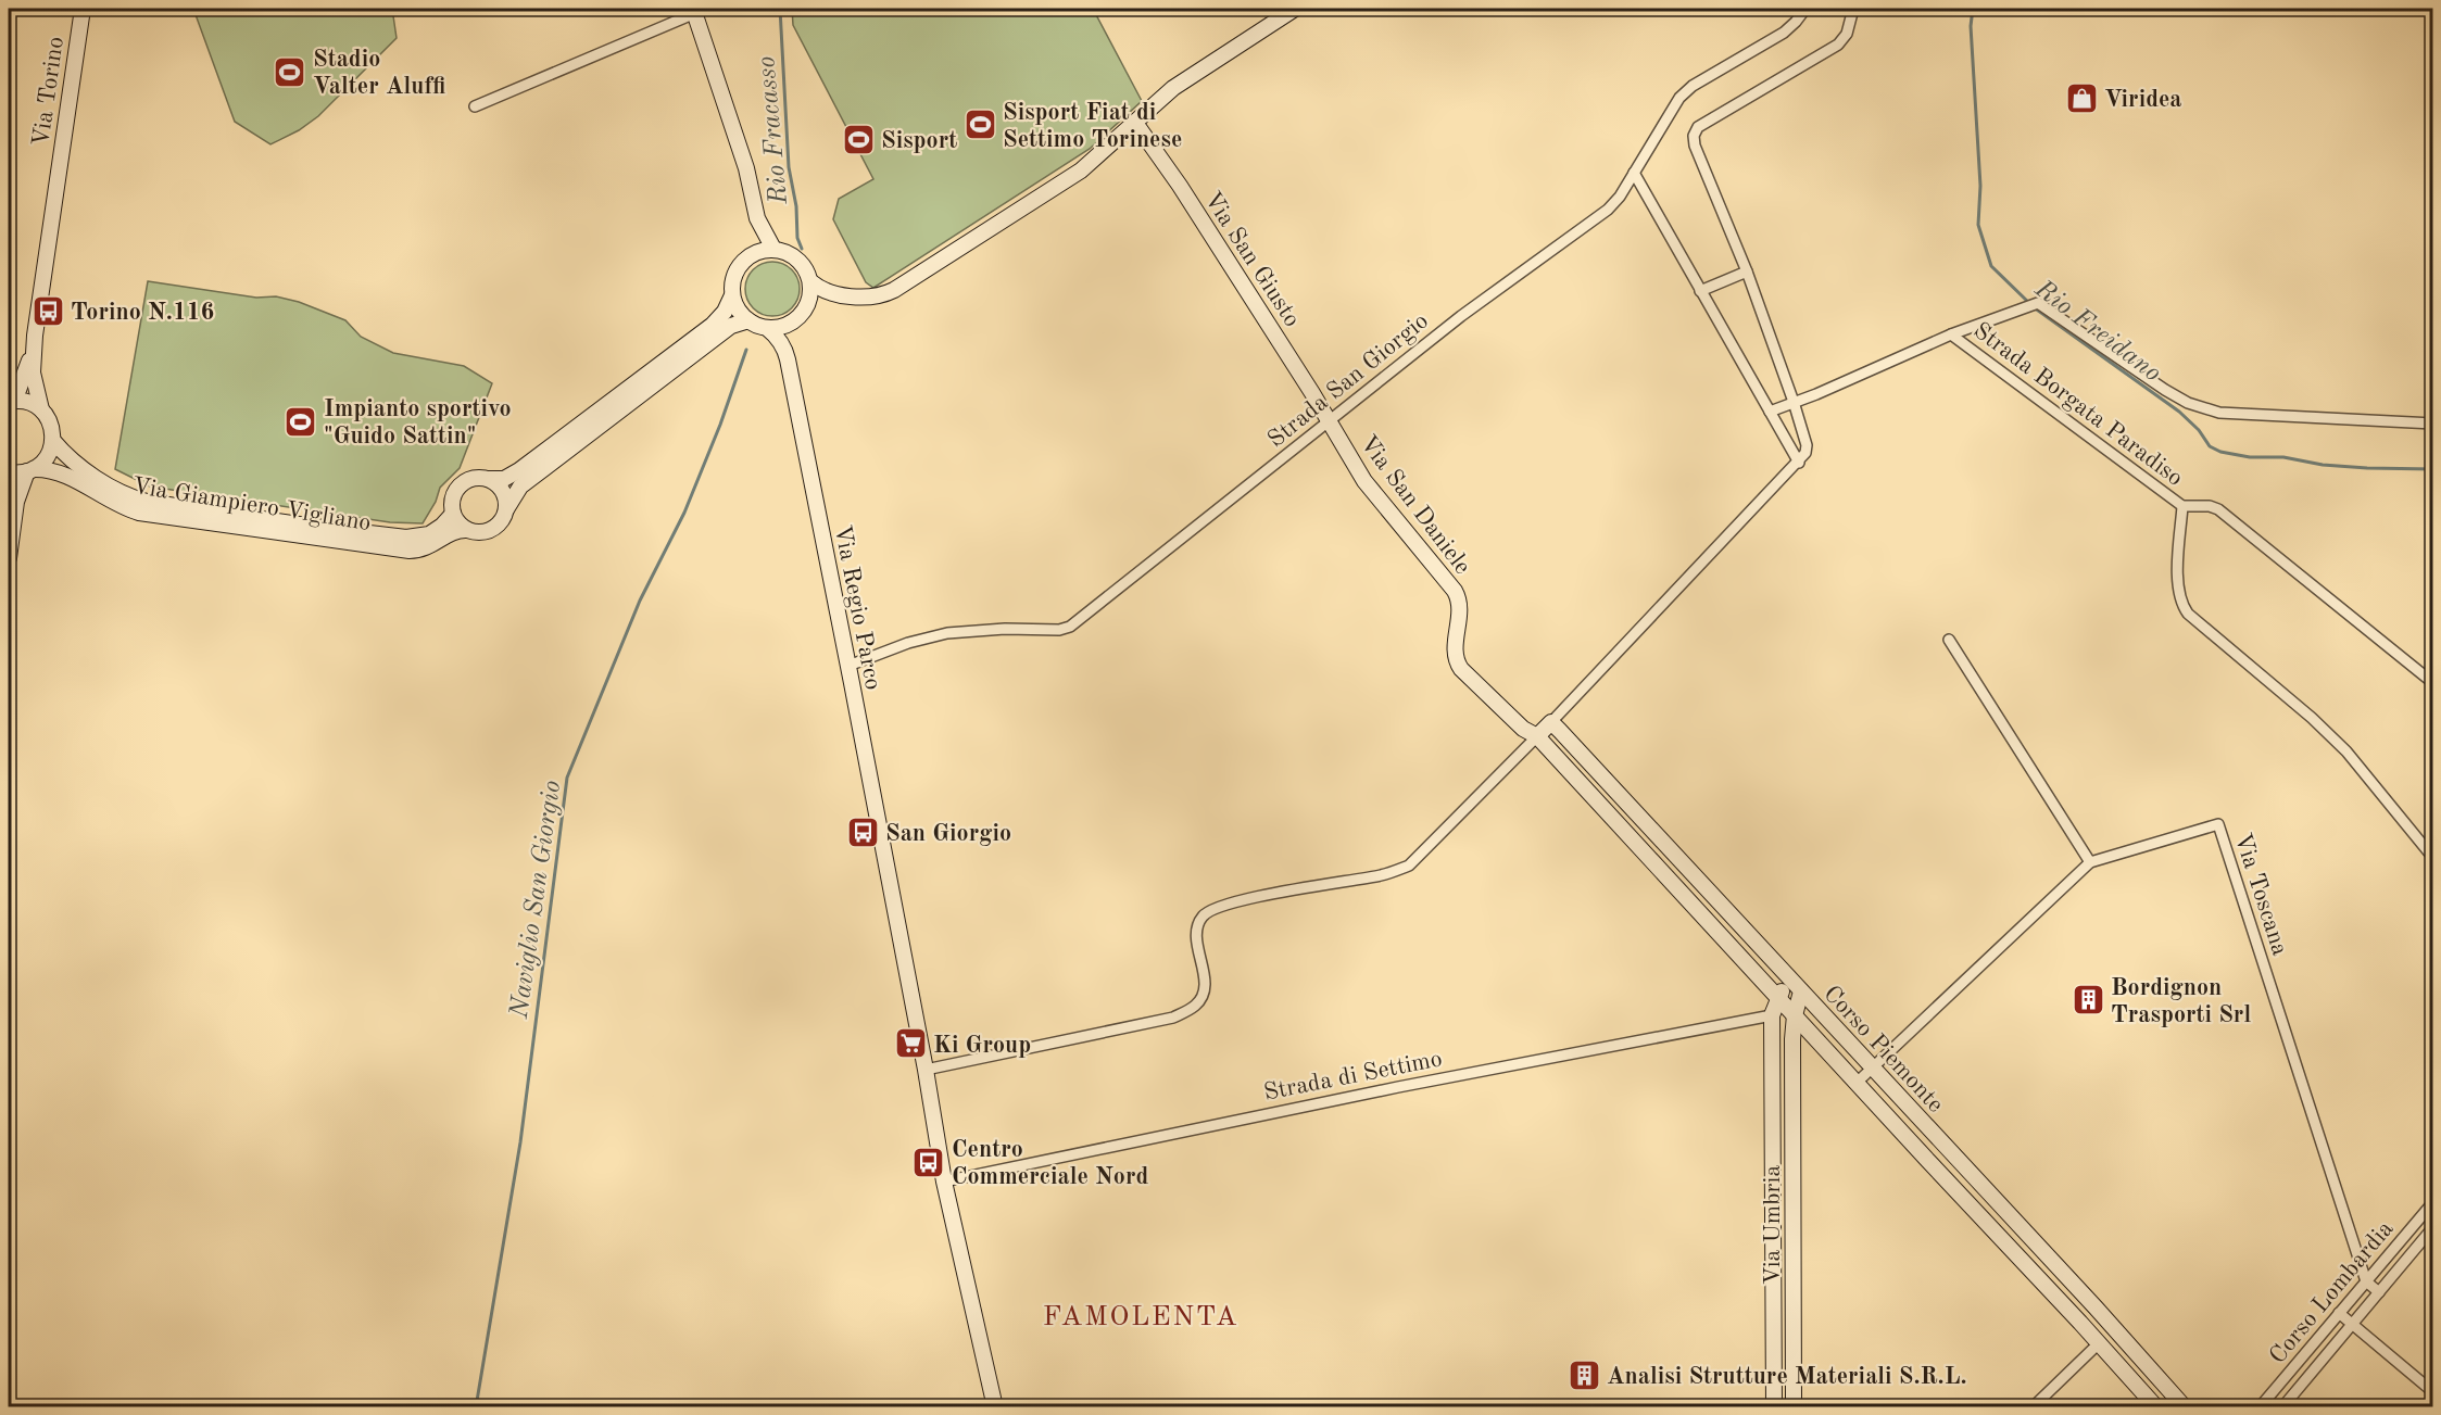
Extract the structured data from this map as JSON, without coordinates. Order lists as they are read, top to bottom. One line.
{"streets":{"street":["Via Torino","Via San Giusto","Strada San Giorgio","Strada Borgata Paradiso","Via Giampiero Vigliano","Via San Daniele","Via Regio Parco","Via Toscana","Corso Piemonte","Strada di Settimo","Via Umbria","Corso Lombardia"]},"crossings":[["Via San Giusto","Strada San Giorgio"],["Via San Giusto","Via San Daniele"],["Strada San Giorgio","Via San Daniele"],["Strada San Giorgio","Via Regio Parco"],["Via San Daniele","Corso Piemonte"],["Via Toscana","Corso Piemonte"],["Via Toscana","Corso Lombardia"],["Corso Piemonte","Via Umbria"],["Strada di Settimo","Via Umbria"]],"districts":["FAMOLENTA"],"water":["Rio Fracasso","Rio Freidano","Naviglio San Giorgio"],"places":{"sports":["Stadio Valter Aluffi","Sisport Fiat di Settimo Torinese","Sisport","Impianto sportivo \"Guido Sattin\""],"shop":["Viridea"],"bus stop":["Torino N.116","San Giorgio","Centro Commerciale Nord"],"building":["Bordignon Trasporti Srl","Analisi Strutture Materiali S.R.L."],"supermarket":["Ki Group"]}}
